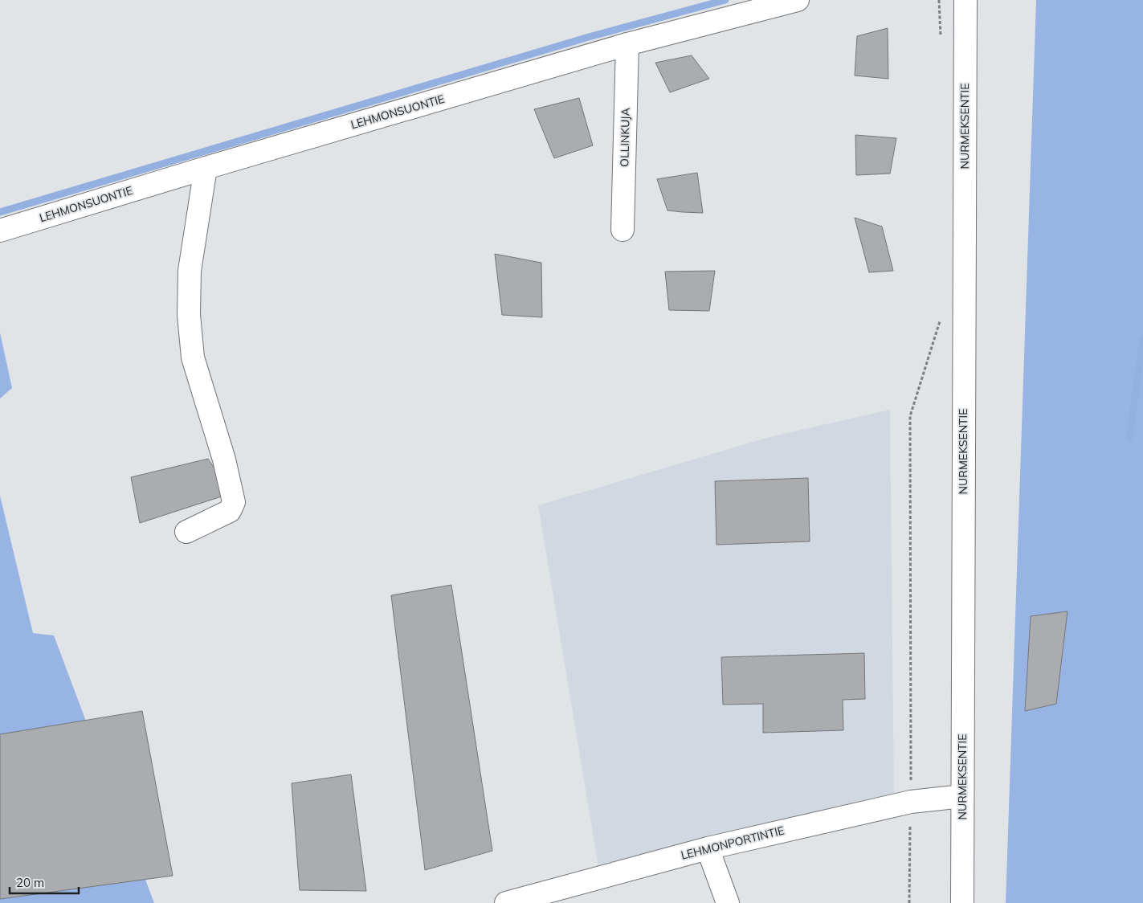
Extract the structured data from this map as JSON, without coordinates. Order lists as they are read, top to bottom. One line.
{"streets":{"street":["LEHMONSUONTIE","NURMEKSENTIE","OLLINKUJA","LEHMONPORTINTIE"]},"crossings":[["LEHMONSUONTIE","OLLINKUJA"],["NURMEKSENTIE","LEHMONPORTINTIE"]],"scale_bar":"20 m"}
